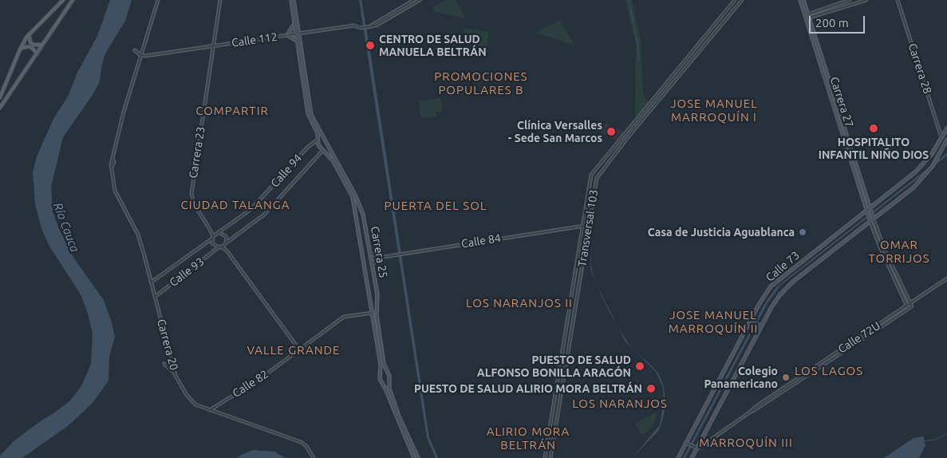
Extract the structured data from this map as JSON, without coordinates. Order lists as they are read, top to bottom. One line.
{"streets":{"main road":["Carrera 27","Carrera 25","Calle 73"],"street":["Calle 112","Carrera 28","Carrera 23","Calle 94","Transversal 103","Calle 84","Calle 93","Calle 72U","Carrera 20","Calle 82"]},"crossings":[["Calle 112","Carrera 23"],["Calle 112","Carrera 20"],["Carrera 28","Calle 73"],["Carrera 27","Calle 73"],["Carrera 23","Calle 94"],["Carrera 23","Calle 93"],["Calle 94","Carrera 25"],["Calle 94","Calle 93"],["Transversal 103","Calle 84"],["Carrera 25","Calle 82"],["Calle 73","Calle 72U"],["Calle 93","Carrera 20"],["Carrera 20","Calle 82"]],"districts":["PROMOCIONES POPULARES B","JOSE MANUEL MARROQUÍN I","COMPARTIR","CIUDAD TALANGA","PUERTA DEL SOL","OMAR TORRIJOS","LOS NARANJOS II","JOSE MANUEL MARROQUÍN II","VALLE GRANDE","LOS LAGOS","LOS NARANJOS","ALIRIO MORA BELTRÁN","MARROQUÍN III"],"water":["Río Cauca"],"places":["CENTRO DE SALUD MANUELA BELTRÁN","HOSPITALITO INFANTIL NIÑO DIOS","Clínica Versalles - Sede San Marcos","Casa de Justicia Aguablanca","PUESTO DE SALUD ALFONSO BONILLA ARAGÓN","Colegio Panamericano","PUESTO DE SALUD ALIRIO MORA BELTRÁN"],"scale_bar":"200 m"}
